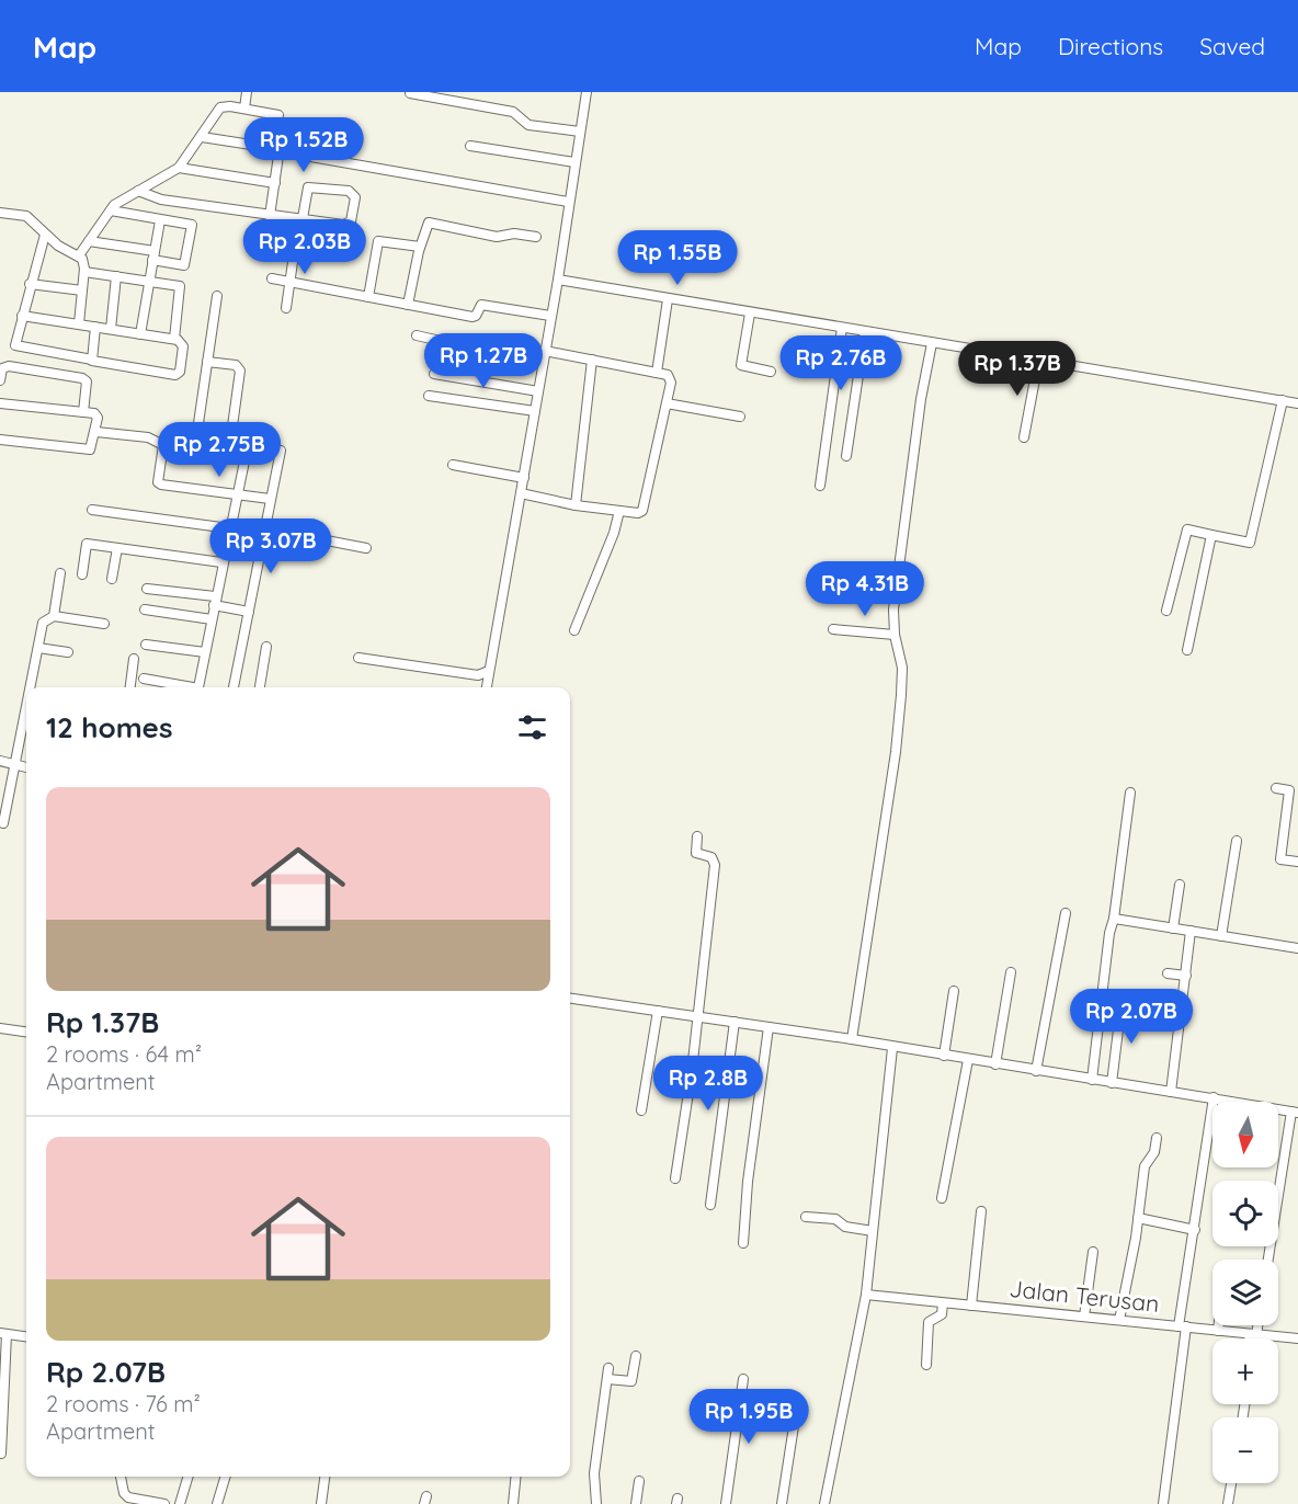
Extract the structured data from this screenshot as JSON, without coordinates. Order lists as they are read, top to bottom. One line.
{"streets":{"street":["Jalan Terusan"]},"north":"bottom","page":{"header":"Map","nav":["Map","Directions","Saved"],"price":["Rp 1.52B","Rp 2.03B","Rp 1.55B","Rp 1.27B","Rp 2.76B","Rp 1.37B","Rp 2.75B","Rp 3.07B","Rp 4.31B","Rp 2.07B","Rp 2.8B","Rp 1.95B"],"heading":"12 homes","list":[{"name":"Rp 1.37B","note":"2 rooms · 64 m² · Apartment"},{"name":"Rp 2.07B","note":"2 rooms · 76 m² · Apartment"}],"map_buttons":["+","−"]}}
